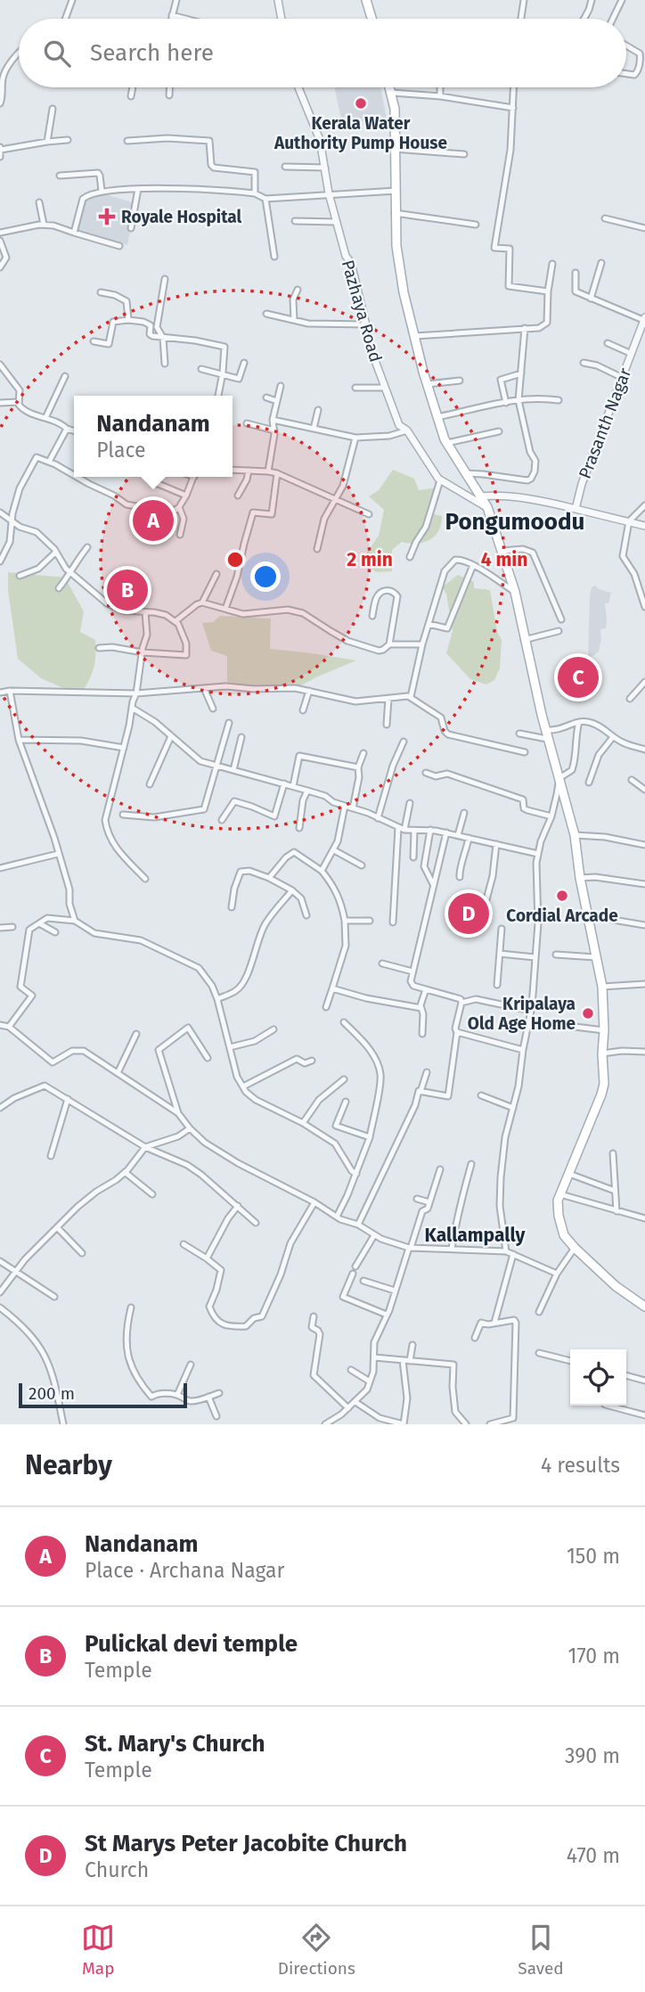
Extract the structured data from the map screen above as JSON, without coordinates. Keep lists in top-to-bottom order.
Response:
{
  "streets": {
    "street": ["Pazhaya Road", "Prasanth Nagar"]
  },
  "districts": ["Pongumoodu", "Kallampally"],
  "places": {
    "other": ["Kerala Water Authority Pump House", "Cordial Arcade", "Kripalaya Old Age Home"],
    "health": ["Royale Hospital"]
  },
  "scale_bar": "200 m",
  "page": {
    "search": "Search here",
    "popup": ["Nandanam", "Place"],
    "pins": [
      "A",
      "B",
      "C",
      "D"
    ],
    "scale": "200 m",
    "heading": ["Nearby", "4 results"],
    "list": [
      {
        "mark": "A",
        "name": "Nandanam",
        "note": "Place · Archana Nagar",
        "value": "150 m"
      },
      {
        "mark": "B",
        "name": "Pulickal devi temple",
        "note": "Temple",
        "value": "170 m"
      },
      {
        "mark": "C",
        "name": "St. Mary's Church",
        "note": "Temple",
        "value": "390 m"
      },
      {
        "mark": "D",
        "name": "St Marys Peter Jacobite Church",
        "note": "Church",
        "value": "470 m"
      }
    ],
    "nav": ["Map", "Directions", "Saved"]
  },
  "rings": ["2 min", "4 min"]
}
